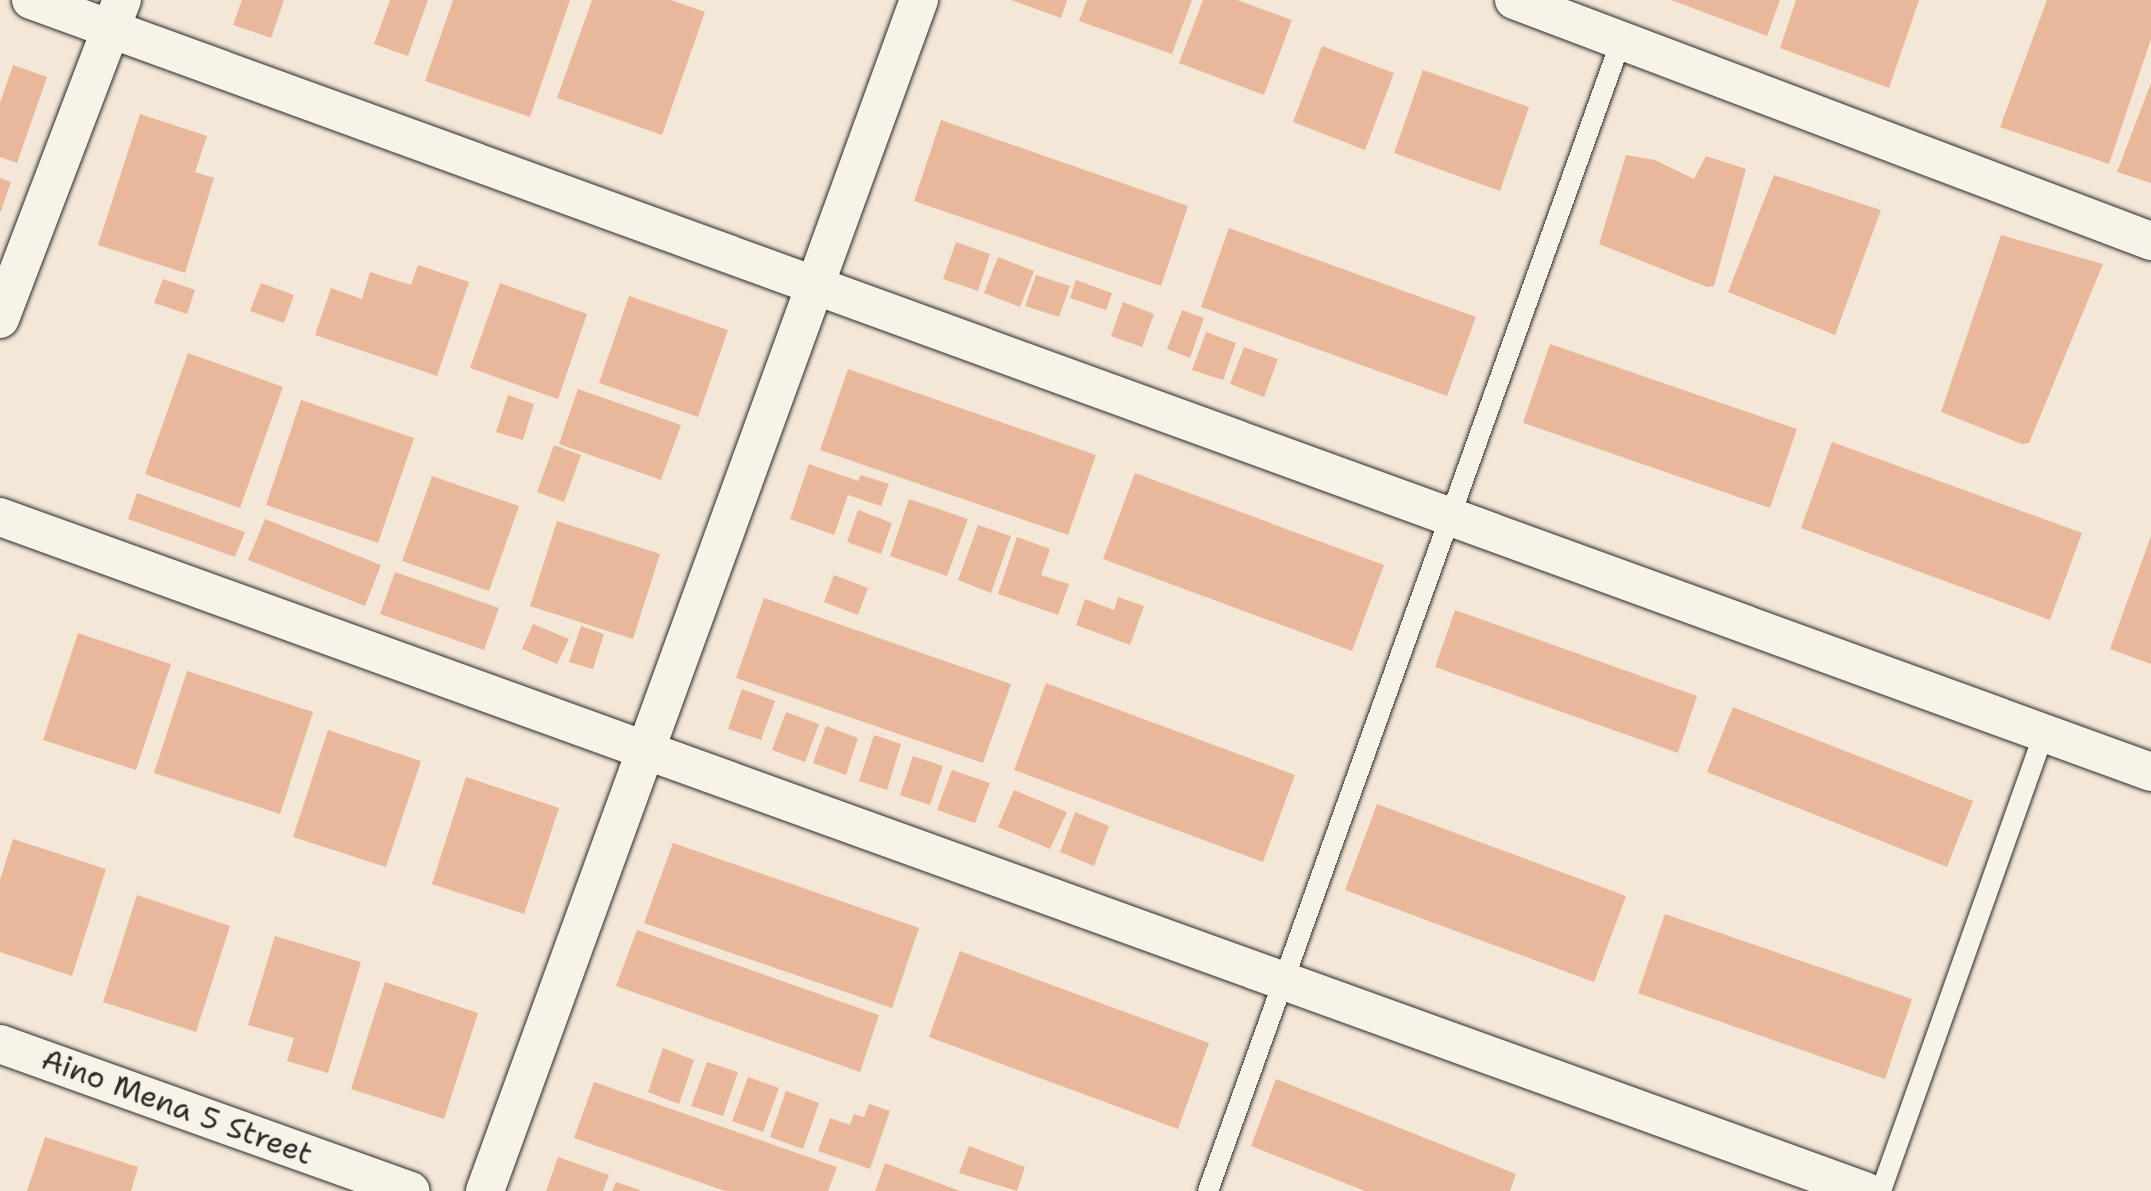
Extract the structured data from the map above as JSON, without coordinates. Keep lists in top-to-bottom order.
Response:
{
  "streets": {
    "street": ["Aino Mena 5 Street"]
  }
}
